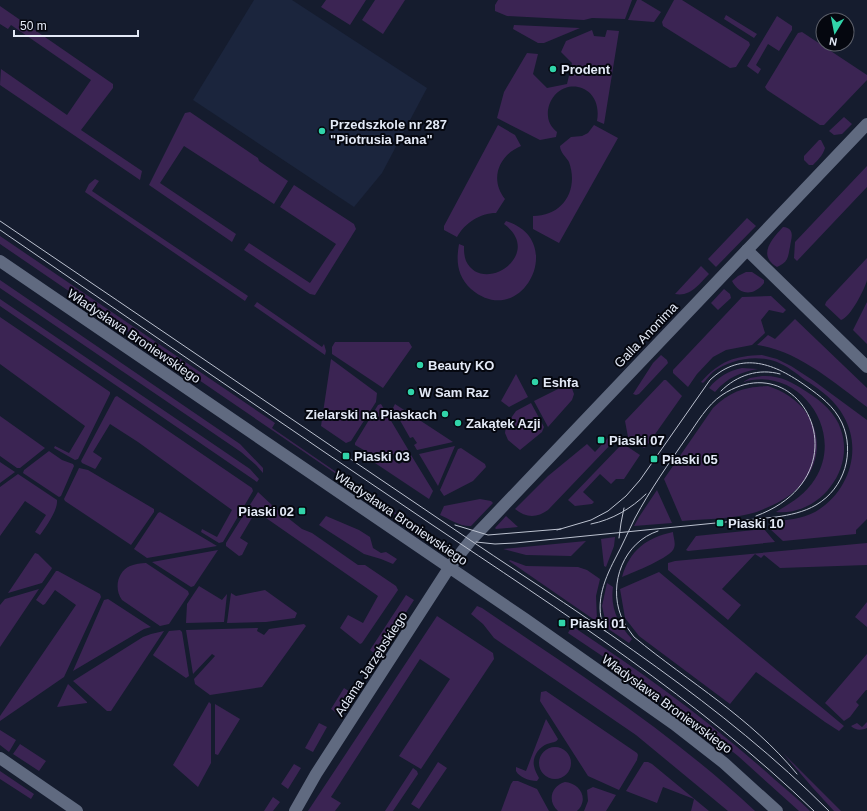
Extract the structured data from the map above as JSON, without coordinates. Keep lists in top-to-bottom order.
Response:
{
  "streets": {
    "street": ["Galla Anonima", "Władysława Broniewskiego", "Adama Jarzębskiego"]
  },
  "crossings": [
    ["Galla Anonima", "Władysława Broniewskiego"],
    ["Galla Anonima", "Adama Jarzębskiego"],
    ["Władysława Broniewskiego", "Adama Jarzębskiego"]
  ],
  "places": {
    "other": [
      "Prodent",
      "Przedszkole nr 287 \"Piotrusia Pana\"",
      "Beauty KO",
      "Eshfa",
      "W Sam Raz",
      "Zielarski na Piaskach",
      "Zakątek Azji"
    ],
    "transit": [
      "Piaski 07",
      "Piaski 03",
      "Piaski 05",
      "Piaski 02",
      "Piaski 10",
      "Piaski 01"
    ]
  },
  "scale_bar": "50 m",
  "north": "bottom"
}
